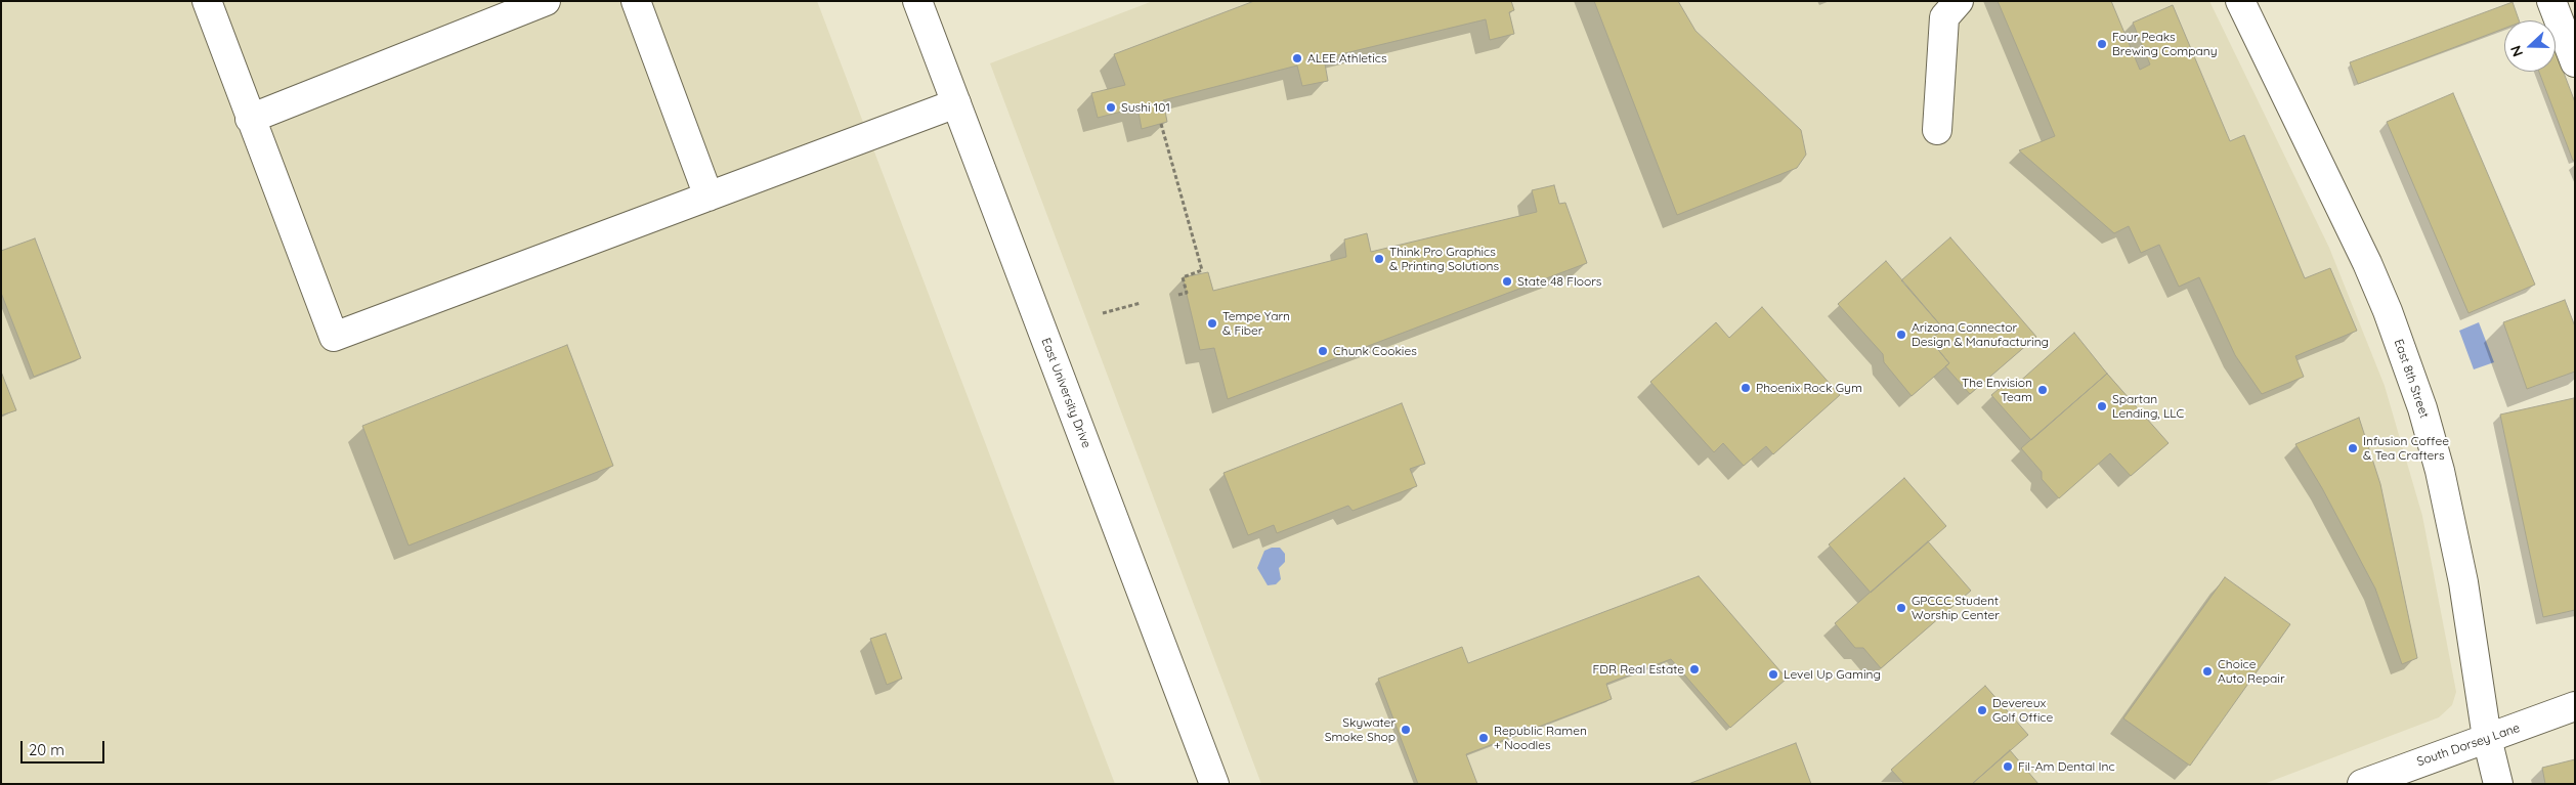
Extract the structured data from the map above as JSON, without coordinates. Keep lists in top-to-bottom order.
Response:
{
  "streets": {
    "street": ["East 8th Street", "East University Drive", "South Dorsey Lane"]
  },
  "crossings": [
    ["East 8th Street", "South Dorsey Lane"]
  ],
  "places": [
    "Four Peaks Brewing Company",
    "ALEE Athletics",
    "Sushi 101",
    "Think Pro Graphics & Printing Solutions",
    "State 48 Floors",
    "Tempe Yarn & Fiber",
    "Arizona Connector Design & Manufacturing",
    "Chunk Cookies",
    "Phoenix Rock Gym",
    "The Envision Team",
    "Spartan Lending, LLC",
    "Infusion Coffee & Tea Crafters",
    "GPCCC Student Worship Center",
    "FDR Real Estate",
    "Choice Auto Repair",
    "Level Up Gaming",
    "Devereux Golf Office",
    "Skywater Smoke Shop",
    "Republic Ramen + Noodles",
    "Fil-Am Dental Inc"
  ],
  "scale_bar": "20 m",
  "north": "left"
}
